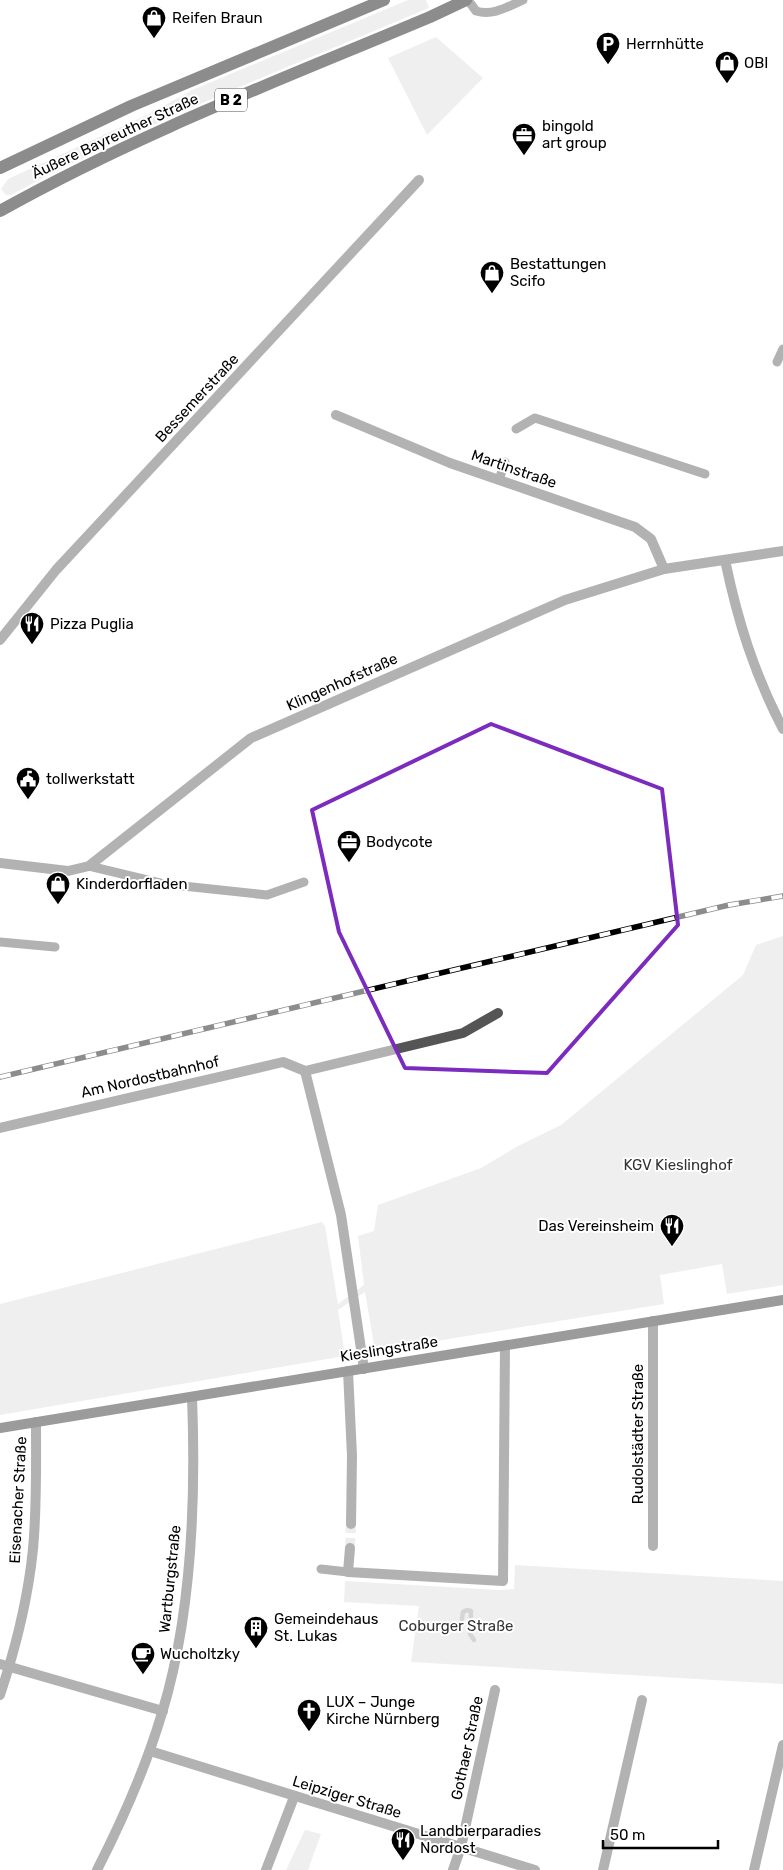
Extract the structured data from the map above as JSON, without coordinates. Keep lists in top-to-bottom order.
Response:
{
  "streets": {
    "main road": ["B 2", "Äußere Bayreuther Straße"],
    "street": [
      "Bessemerstraße",
      "Martinstraße",
      "Klingenhofstraße",
      "Am Nordostbahnhof",
      "Kieslingstraße",
      "Rudolstädter Straße",
      "Eisenacher Straße",
      "Wartburgstraße",
      "Gothaer Straße",
      "Leipziger Straße"
    ]
  },
  "crossings": [
    ["Martinstraße", "Klingenhofstraße"],
    ["Kieslingstraße", "Rudolstädter Straße"],
    ["Kieslingstraße", "Eisenacher Straße"],
    ["Kieslingstraße", "Wartburgstraße"],
    ["Wartburgstraße", "Leipziger Straße"],
    ["Gothaer Straße", "Leipziger Straße"]
  ],
  "parks": ["KGV Kieslinghof", "Coburger Straße"],
  "places": {
    "shop": [
      "Reifen Braun",
      "OBI",
      "Bestattungen Scifo",
      "Kinderdorfladen"
    ],
    "parking": ["Herrnhütte"],
    "office": ["bingold art group", "Bodycote"],
    "restaurant": ["Pizza Puglia", "Das Vereinsheim", "Landbierparadies Nordost"],
    "public building": ["tollwerkstatt"],
    "building": ["Gemeindehaus St. Lukas"],
    "cafe": ["Wucholtzky"],
    "church": ["LUX – Junge Kirche Nürnberg"]
  },
  "scale_bar": "50 m"
}
